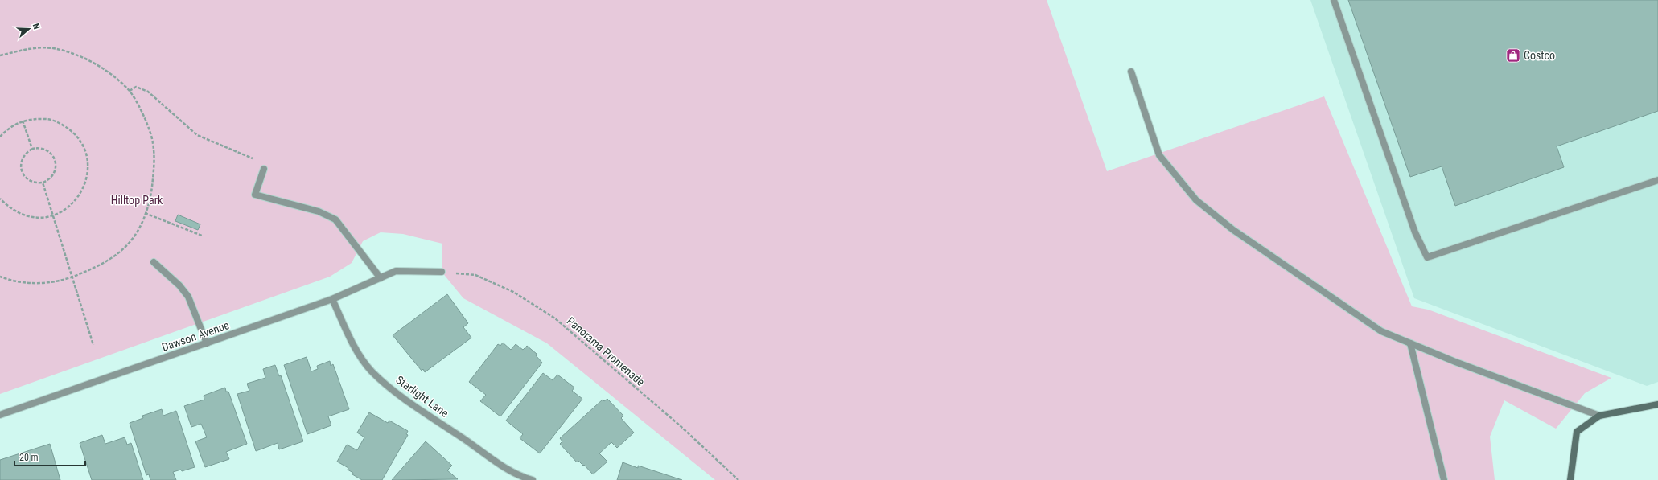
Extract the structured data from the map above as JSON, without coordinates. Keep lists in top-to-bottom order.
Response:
{
  "streets": {
    "street": ["Dawson Avenue", "Starlight Lane"],
    "path": ["Panorama Promenade"]
  },
  "crossings": [
    ["Dawson Avenue", "Panorama Promenade"],
    ["Dawson Avenue", "Starlight Lane"]
  ],
  "parks": ["Hilltop Park"],
  "places": {
    "shop": ["Costco"]
  },
  "scale_bar": "20 m",
  "north": "right"
}
